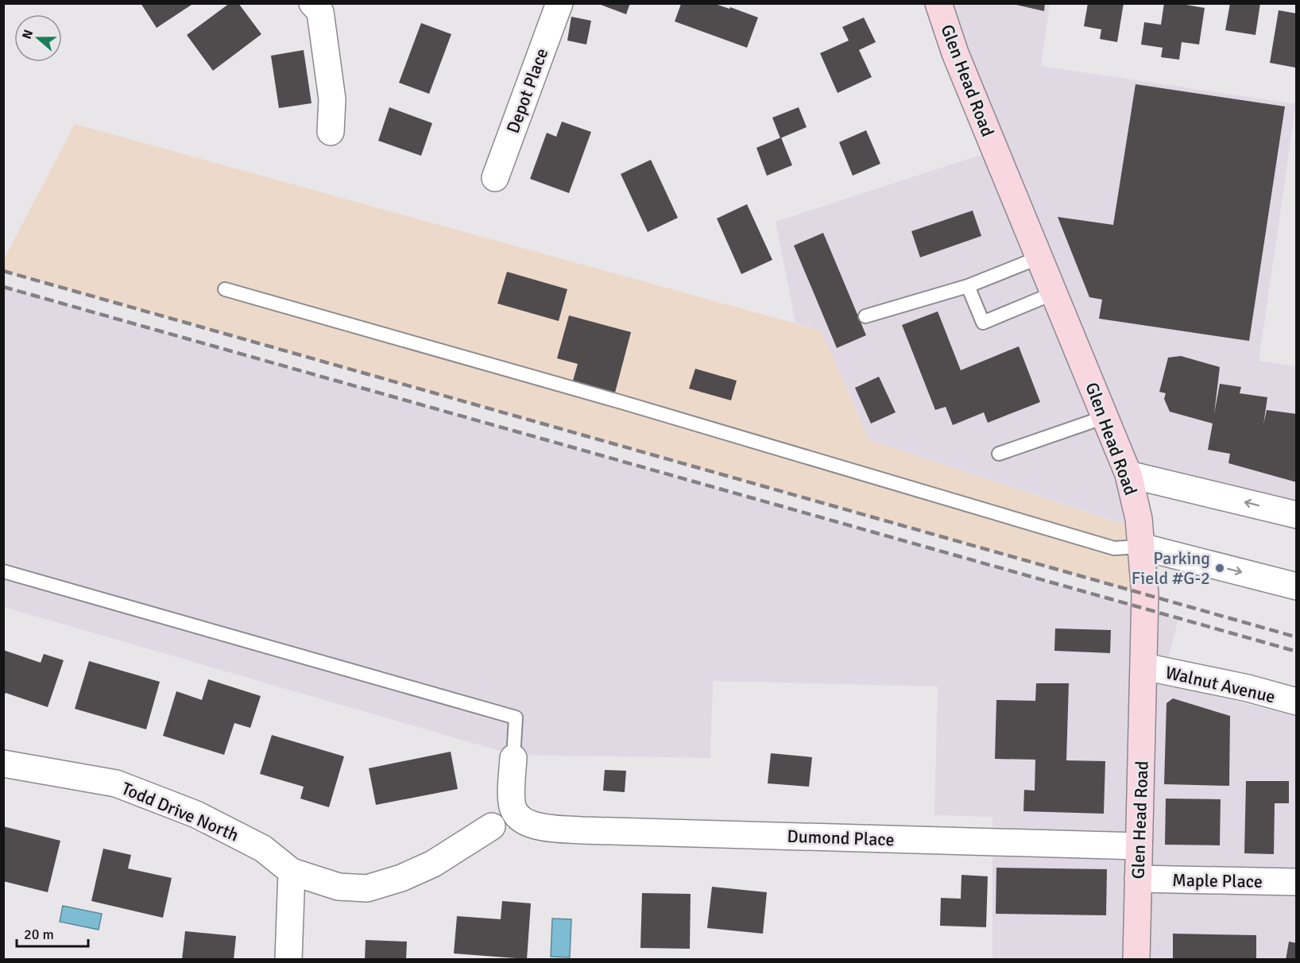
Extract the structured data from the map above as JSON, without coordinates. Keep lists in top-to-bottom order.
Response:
{
  "streets": {
    "main road": ["Glen Head Road"],
    "street": [
      "Depot Place",
      "Walnut Avenue",
      "Todd Drive North",
      "Dumond Place",
      "Maple Place"
    ]
  },
  "crossings": [
    ["Glen Head Road", "Walnut Avenue"],
    ["Glen Head Road", "Dumond Place"],
    ["Glen Head Road", "Maple Place"]
  ],
  "places": ["Parking Field #G-2"],
  "scale_bar": "20 m",
  "north": "left"
}
